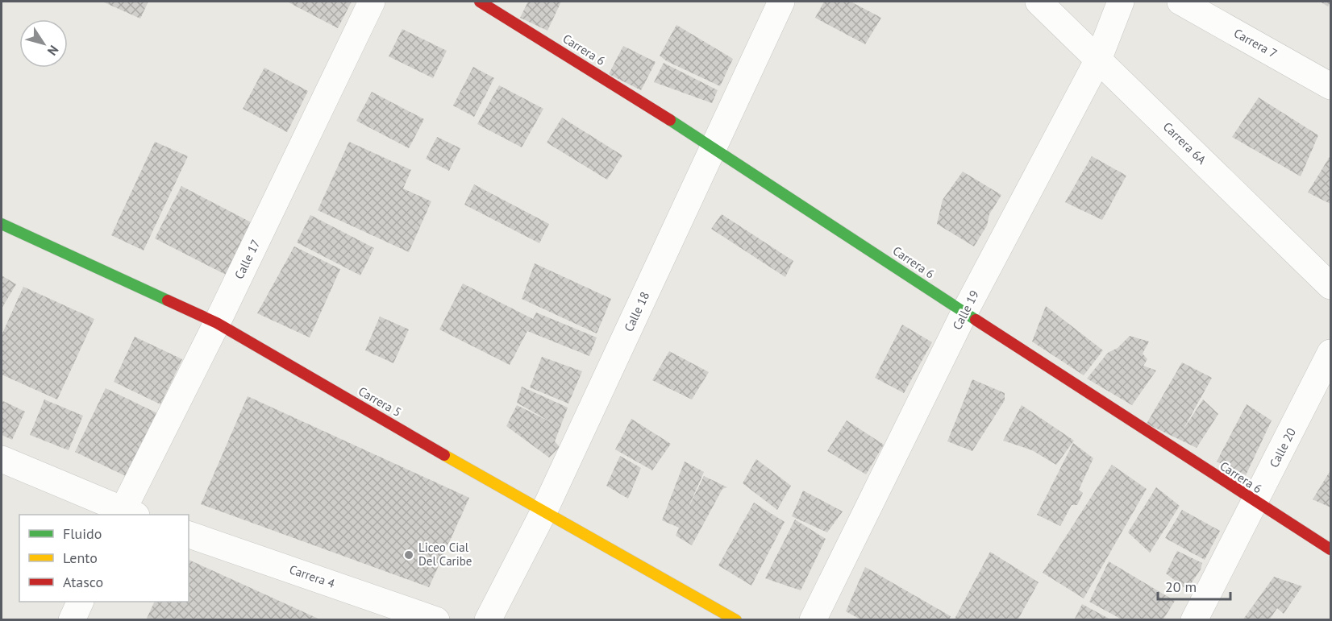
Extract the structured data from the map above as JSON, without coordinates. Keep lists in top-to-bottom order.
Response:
{
  "streets": {
    "street": [
      "Carrera 7",
      "Carrera 6",
      "Carrera 6A",
      "Calle 17",
      "Calle 19",
      "Calle 18",
      "Carrera 5",
      "Calle 20",
      "Carrera 4"
    ]
  },
  "crossings": [
    ["Carrera 6", "Calle 19"],
    ["Carrera 6", "Calle 18"],
    ["Carrera 6", "Calle 20"],
    ["Carrera 6A", "Calle 19"],
    ["Calle 17", "Carrera 5"],
    ["Calle 18", "Carrera 5"]
  ],
  "places": ["Liceo Cial Del Caribe"],
  "legend": ["Fluido", "Lento", "Atasco"],
  "scale_bar": "20 m",
  "north": "bottom right"
}
